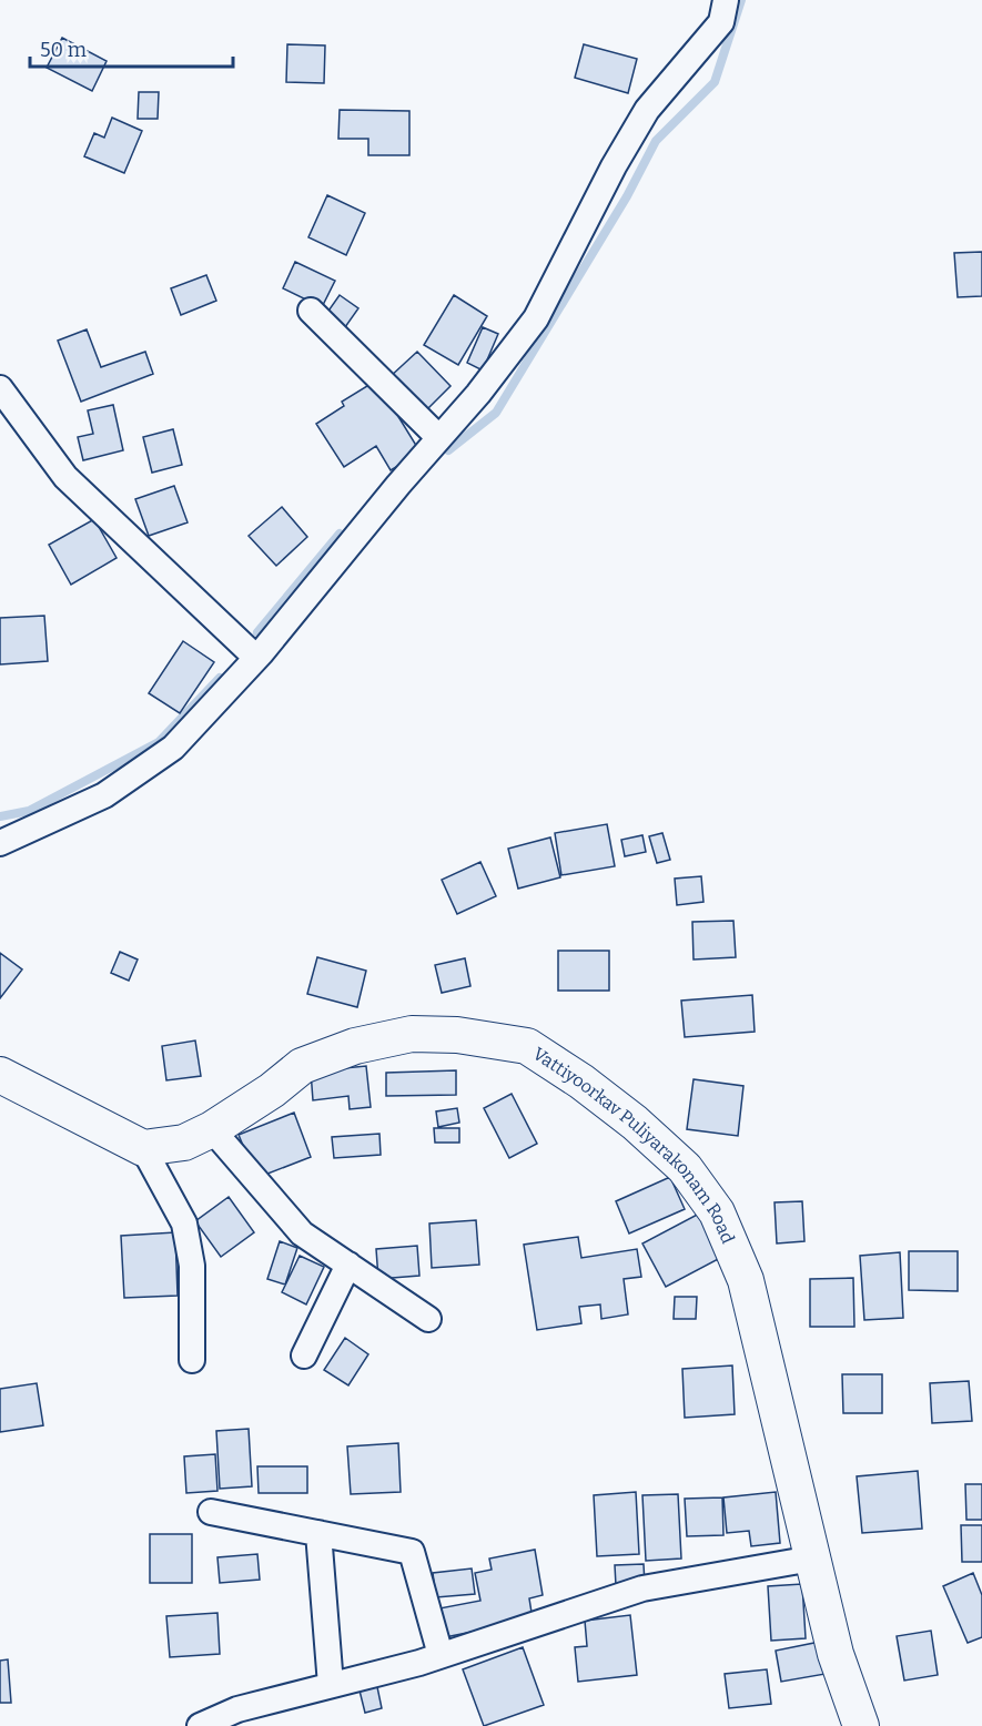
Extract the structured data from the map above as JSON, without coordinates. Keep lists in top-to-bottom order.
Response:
{
  "streets": {
    "main road": ["Vattiyoorkav Puliyarakonam Road"]
  },
  "scale_bar": "50 m"
}
